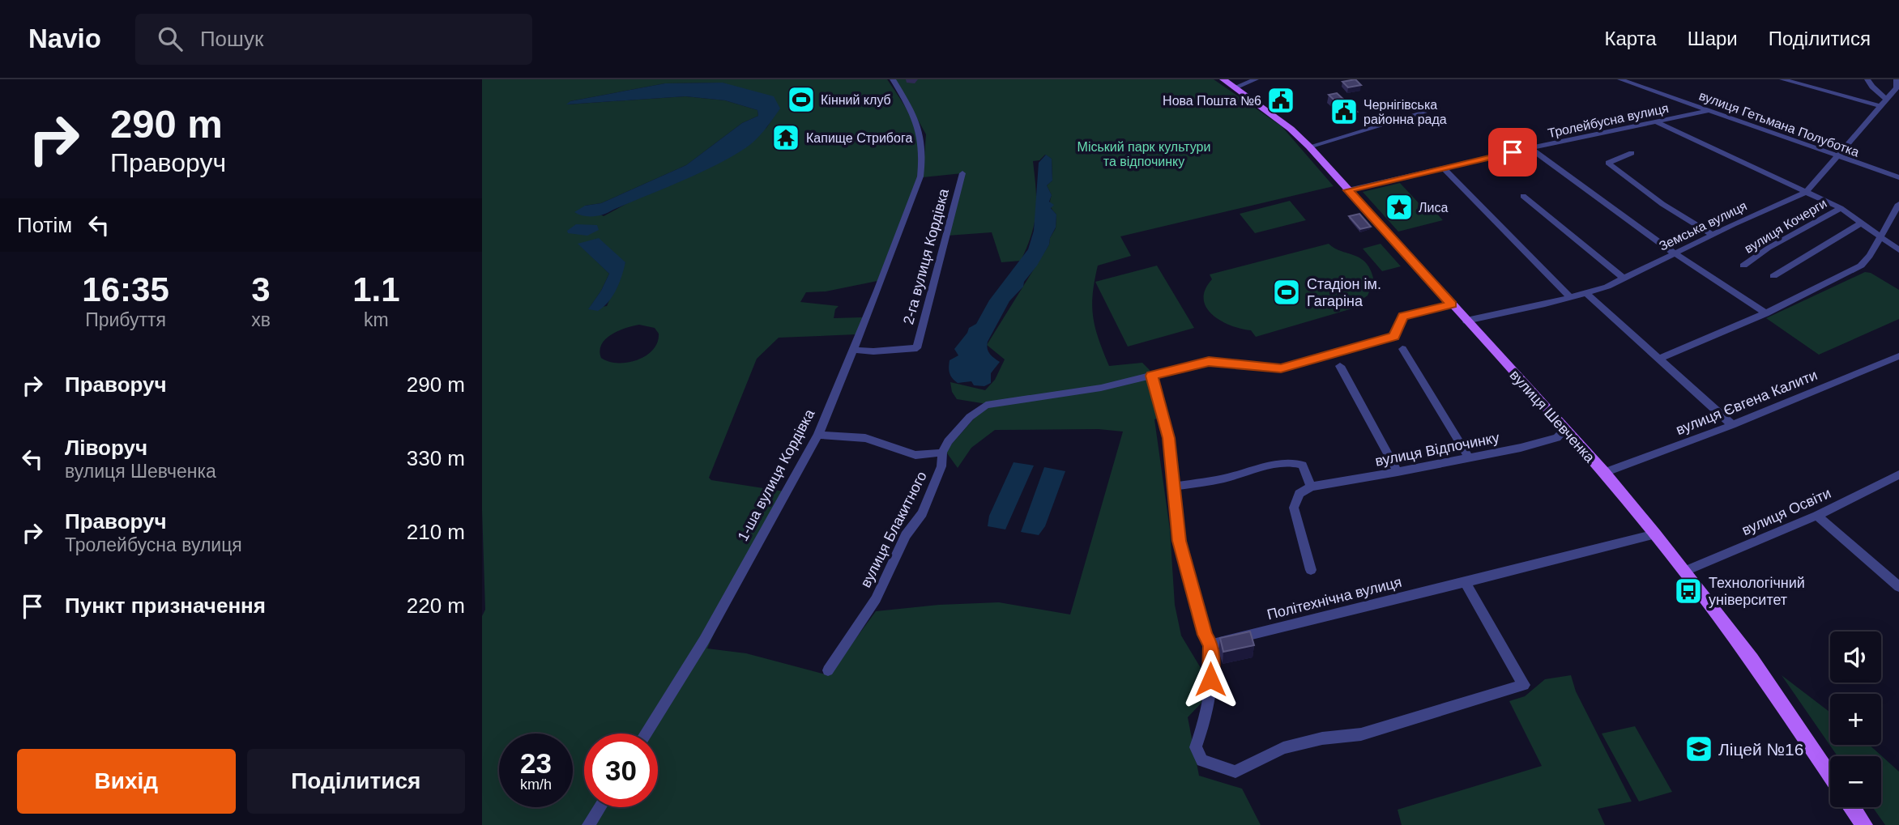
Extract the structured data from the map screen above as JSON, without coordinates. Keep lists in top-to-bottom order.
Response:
{
  "streets": {
    "main road": ["вулиця Шевченка"],
    "street": [
      "Тролейбусна вулиця",
      "вулиця Гетьмана Полуботка",
      "Земська вулиця",
      "вулиця Кочерги",
      "2-га вулиця Кордівка",
      "вулиця Євгена Калити",
      "вулиця Відпочинку",
      "1-ша вулиця Кордівка",
      "вулиця Освіти",
      "вулиця Блакитного",
      "Політехнічна вулиця"
    ]
  },
  "crossings": [
    ["Тролейбусна вулиця", "вулиця Гетьмана Полуботка"],
    ["Тролейбусна вулиця", "вулиця Кочерги"],
    ["Тролейбусна вулиця", "вулиця Шевченка"],
    ["вулиця Гетьмана Полуботка", "Земська вулиця"],
    ["Земська вулиця", "вулиця Кочерги"],
    ["Земська вулиця", "вулиця Шевченка"],
    ["2-га вулиця Кордівка", "1-ша вулиця Кордівка"],
    ["вулиця Євгена Калити", "вулиця Шевченка"],
    ["вулиця Шевченка", "вулиця Відпочинку"],
    ["вулиця Шевченка", "вулиця Освіти"],
    ["вулиця Шевченка", "Політехнічна вулиця"]
  ],
  "parks": ["Міський парк культури та відпочинку"],
  "places": {
    "sports": ["Кінний клуб", "Стадіон ім. Гагаріна"],
    "public building": ["Нова Пошта №6", "Чернігівська районна рада"],
    "temple": ["Капище Стрибога"],
    "place": ["Лиса"],
    "bus stop": ["Технологічний університет"],
    "school or university": ["Ліцей №16"]
  },
  "page": {
    "header": "Navio",
    "search": "Пошук",
    "nav": ["Карта", "Шари", "Поділитися"],
    "turn": ["290 m", "Праворуч"],
    "then": "Потім",
    "eta": [
      "16:35",
      "Прибуття",
      "3",
      "хв",
      "1.1",
      "km"
    ],
    "list": [
      {
        "name": "Праворуч",
        "value": "290 m"
      },
      {
        "name": "Ліворуч",
        "note": "вулиця Шевченка",
        "value": "330 m"
      },
      {
        "name": "Праворуч",
        "note": "Тролейбусна вулиця",
        "value": "210 m"
      },
      {
        "name": "Пункт призначення",
        "value": "220 m"
      }
    ],
    "map_buttons": ["+", "−"],
    "speed": "23 km/h",
    "limit": "30",
    "buttons": ["Вихід", "Поділитися"]
  }
}
